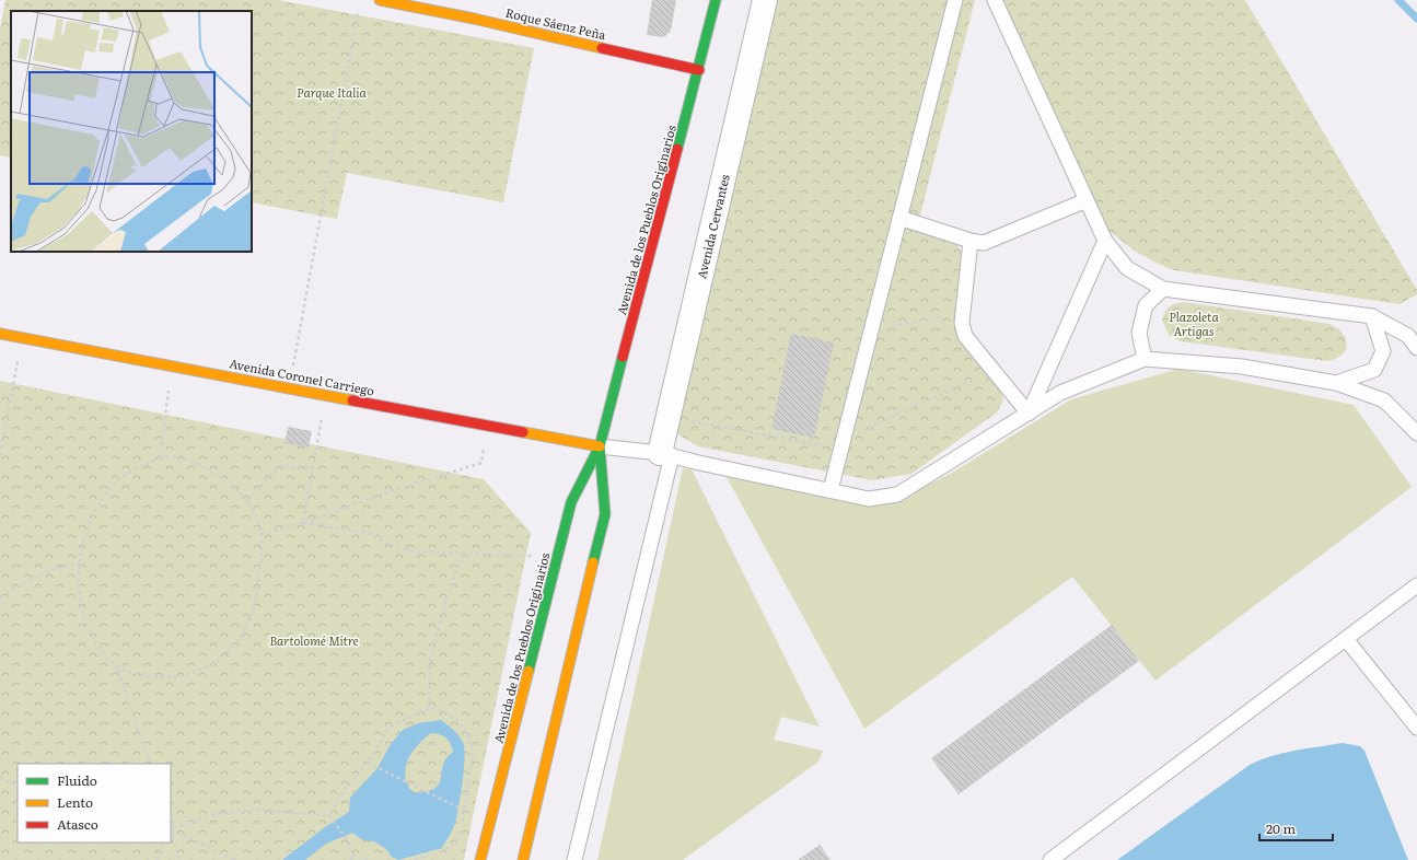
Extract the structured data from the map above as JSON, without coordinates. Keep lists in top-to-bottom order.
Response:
{
  "streets": {
    "street": [
      "Roque Sáenz Peña",
      "Avenida de los Pueblos Originarios",
      "Avenida Cervantes",
      "Avenida Coronel Carriego"
    ]
  },
  "crossings": [
    ["Roque Sáenz Peña", "Avenida de los Pueblos Originarios"],
    ["Avenida de los Pueblos Originarios", "Avenida Coronel Carriego"]
  ],
  "parks": ["Parque Italia", "Plazoleta Artigas", "Bartolomé Mitre"],
  "legend": ["Fluido", "Lento", "Atasco"],
  "scale_bar": "20 m"
}
